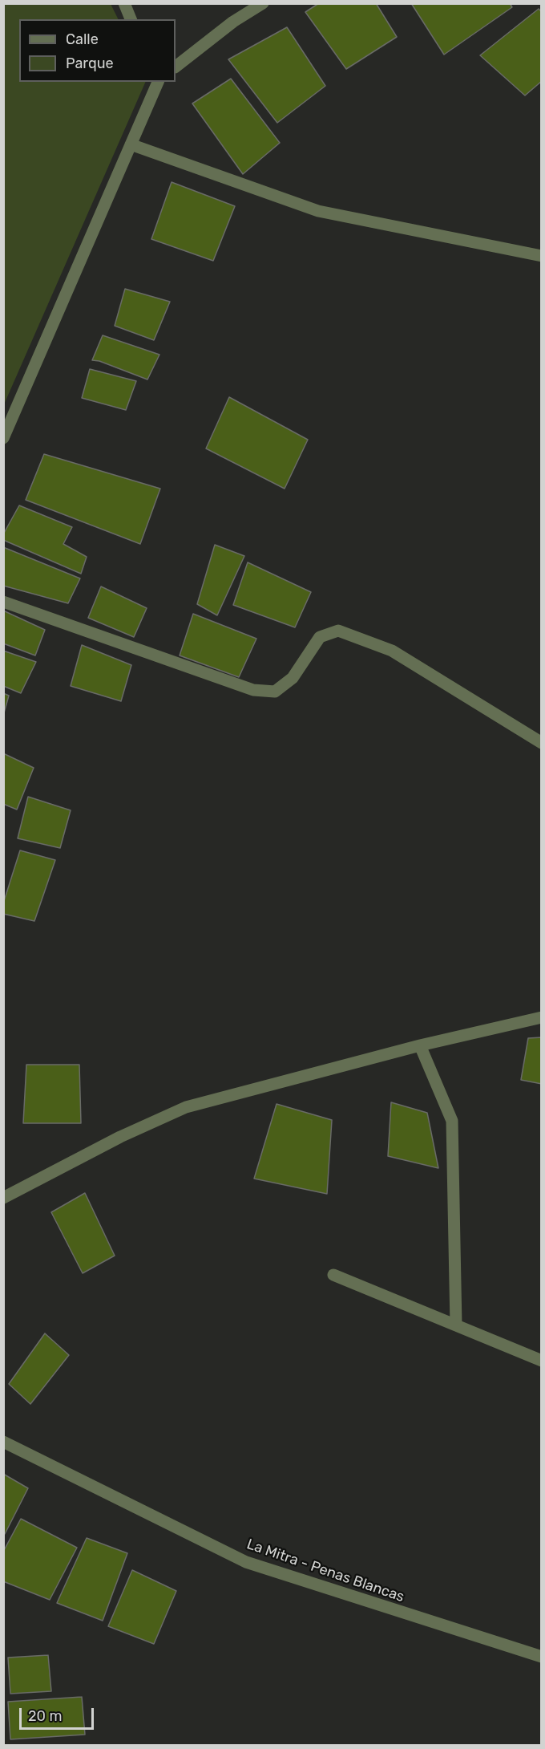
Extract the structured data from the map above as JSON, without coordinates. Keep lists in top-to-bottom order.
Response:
{
  "streets": {
    "street": ["La Mitra - Penas Blancas"]
  },
  "legend": ["Calle", "Parque"],
  "scale_bar": "20 m"
}
